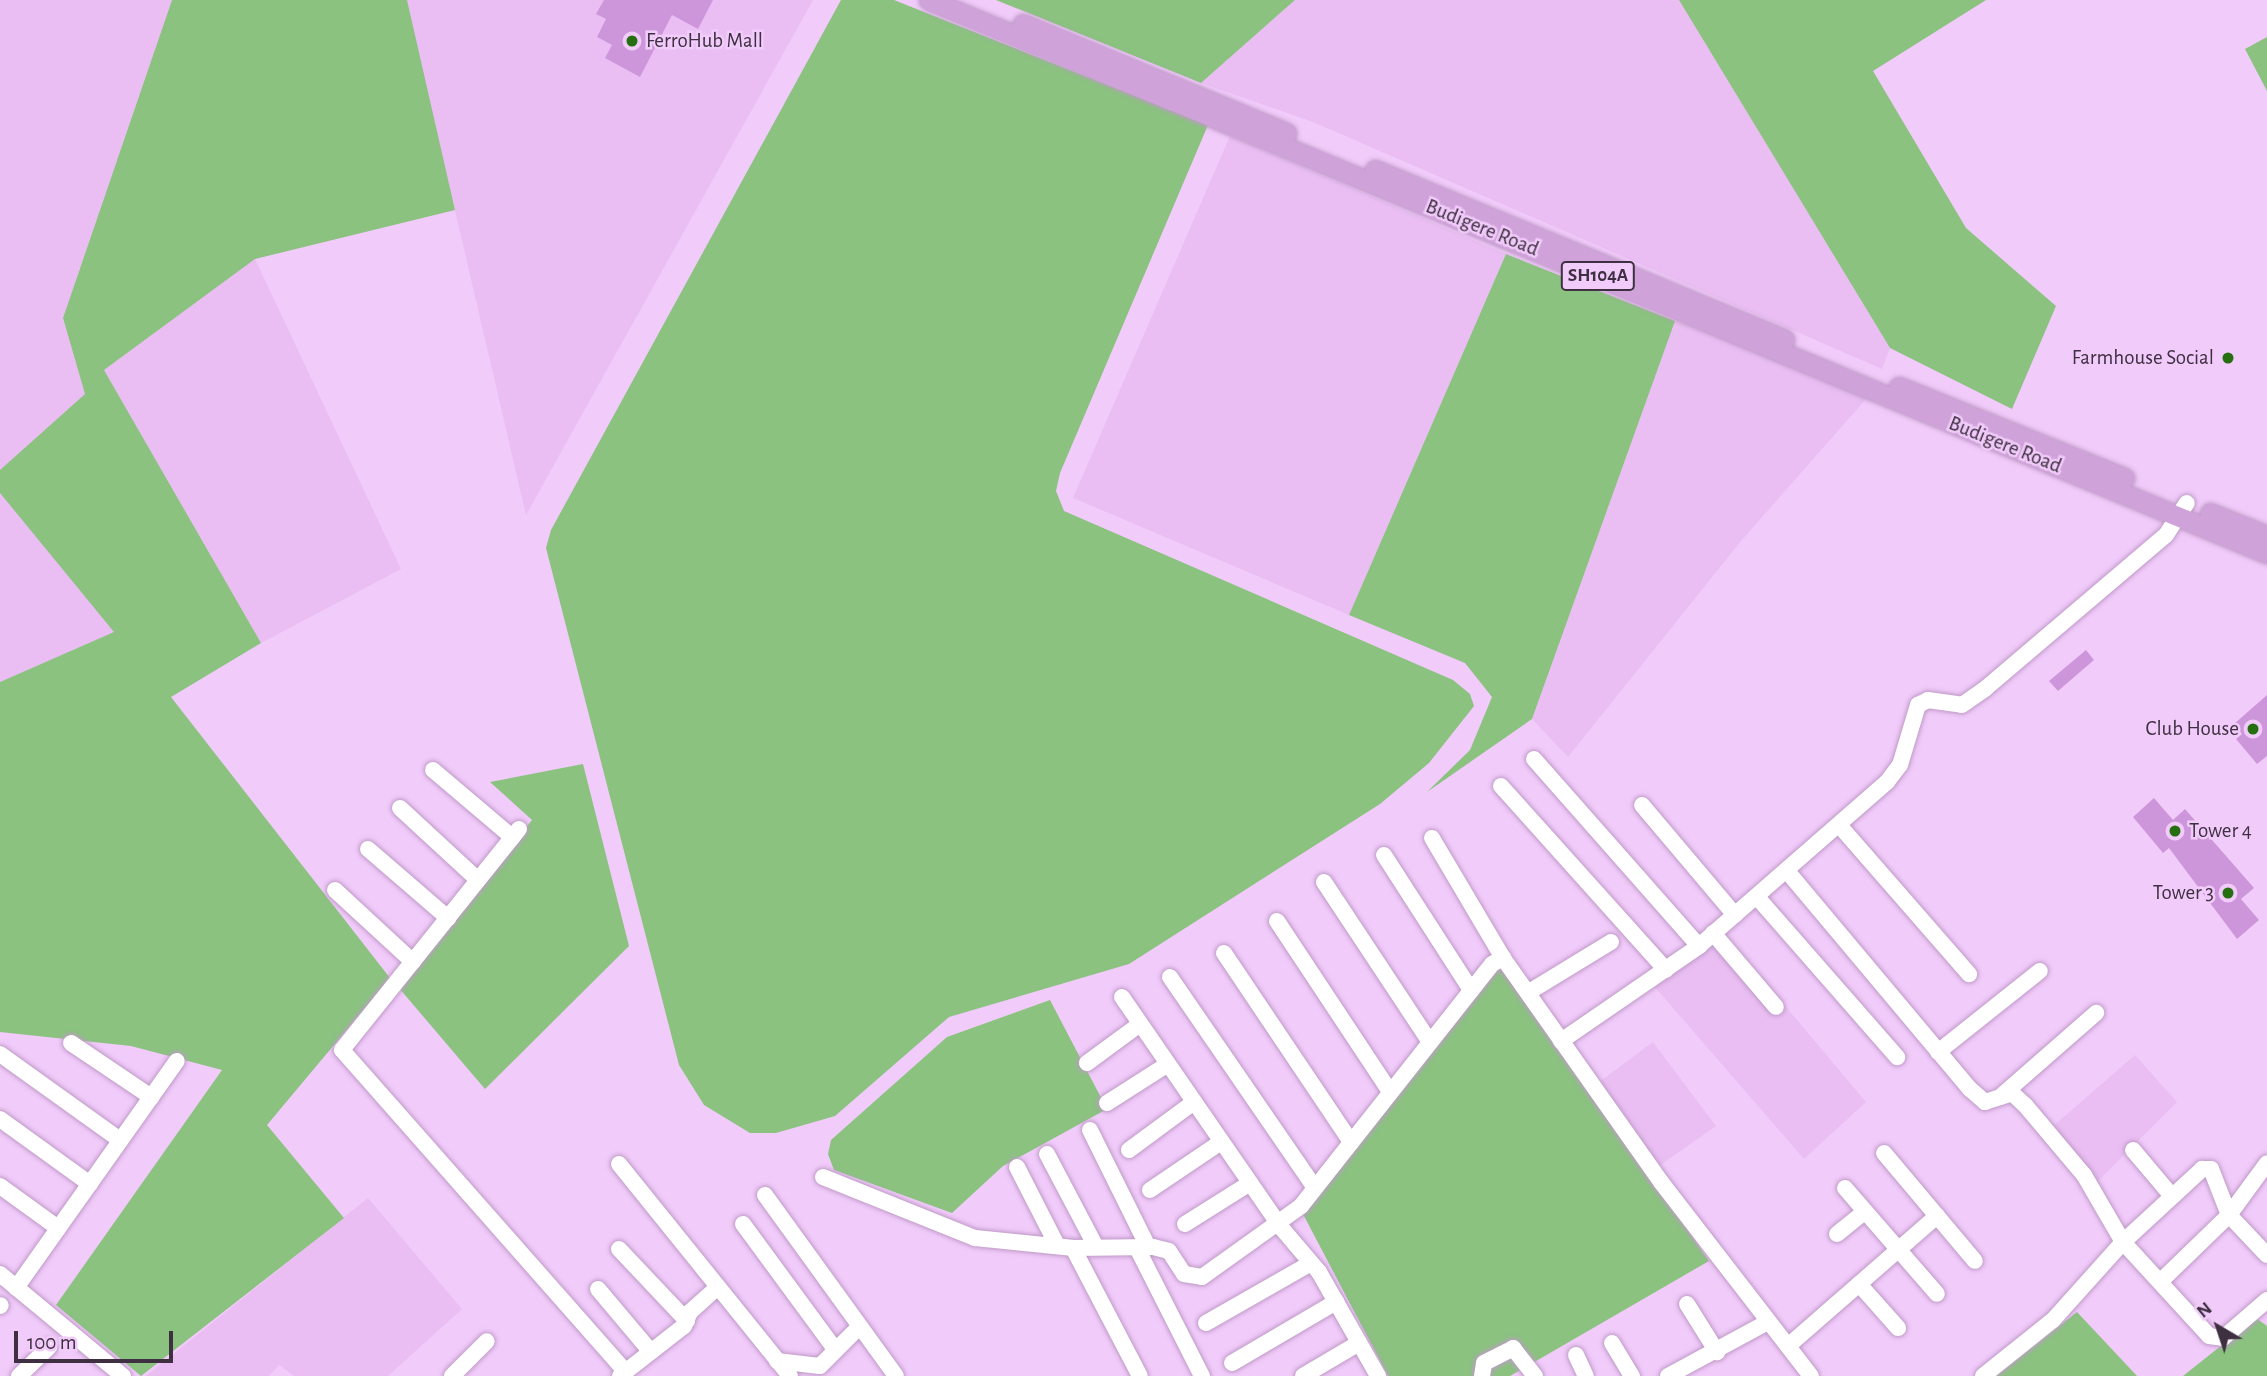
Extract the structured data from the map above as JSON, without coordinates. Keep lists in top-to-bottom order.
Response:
{
  "streets": {
    "main road": ["Budigere Road", "SH104A"]
  },
  "places": [
    "FerroHub Mall",
    "Farmhouse Social",
    "Club House",
    "Tower 4",
    "Tower 3"
  ],
  "scale_bar": "100 m",
  "north": "top left"
}
